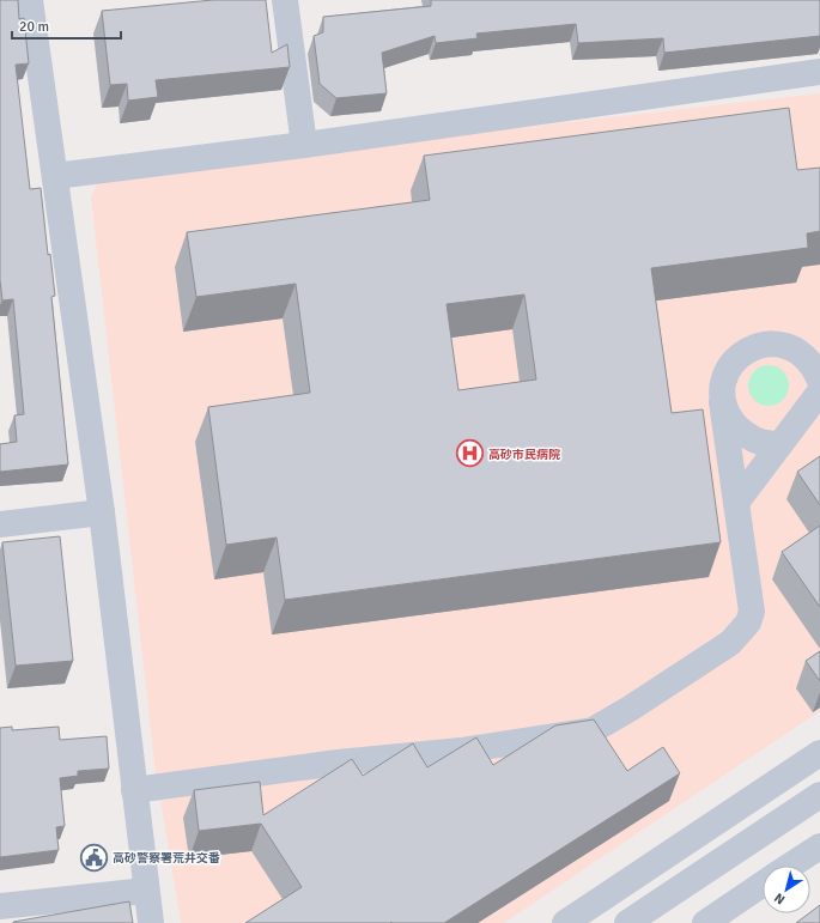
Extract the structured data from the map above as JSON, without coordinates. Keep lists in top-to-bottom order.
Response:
{
  "places": {
    "hospital": ["高砂市民病院"],
    "public building": ["高砂警察署荒井交番"]
  },
  "scale_bar": "20 m",
  "north": "bottom left"
}
